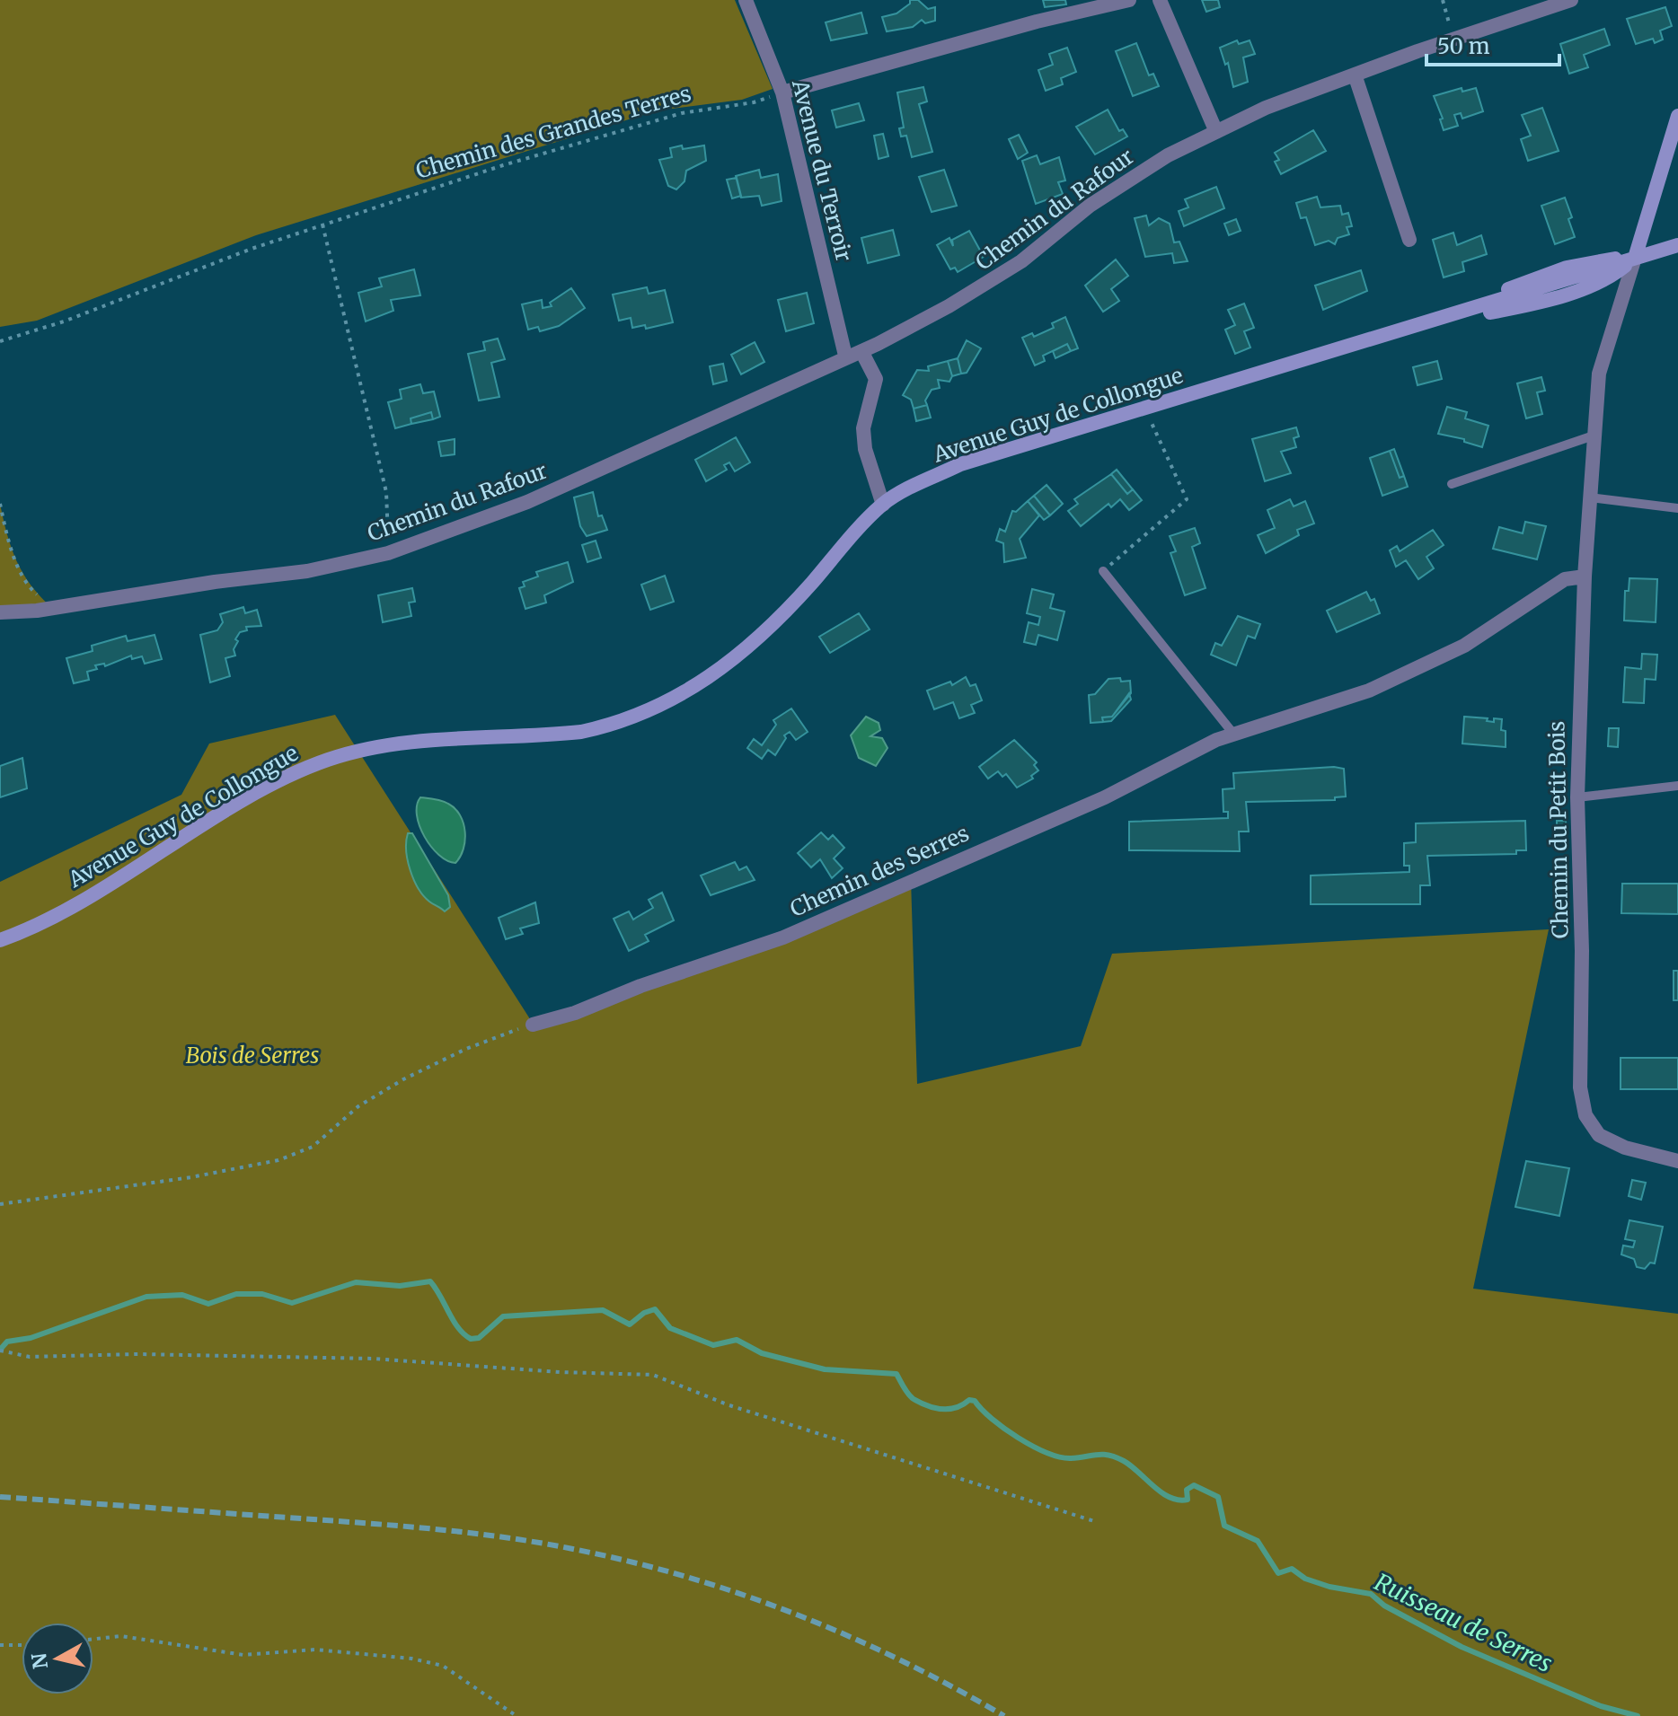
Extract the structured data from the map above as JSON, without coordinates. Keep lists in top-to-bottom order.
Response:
{
  "streets": {
    "main road": ["Avenue Guy de Collongue"],
    "street": [
      "Avenue du Terroir",
      "Chemin du Rafour",
      "Chemin du Petit Bois",
      "Chemin des Serres"
    ],
    "path": ["Chemin des Grandes Terres"]
  },
  "crossings": [
    ["Chemin des Grandes Terres", "Avenue du Terroir"],
    ["Avenue du Terroir", "Chemin du Rafour"],
    ["Avenue Guy de Collongue", "Chemin du Petit Bois"],
    ["Chemin du Petit Bois", "Chemin des Serres"]
  ],
  "water": ["Ruisseau de Serres"],
  "parks": ["Bois de Serres"],
  "scale_bar": "50 m",
  "north": "left"
}
